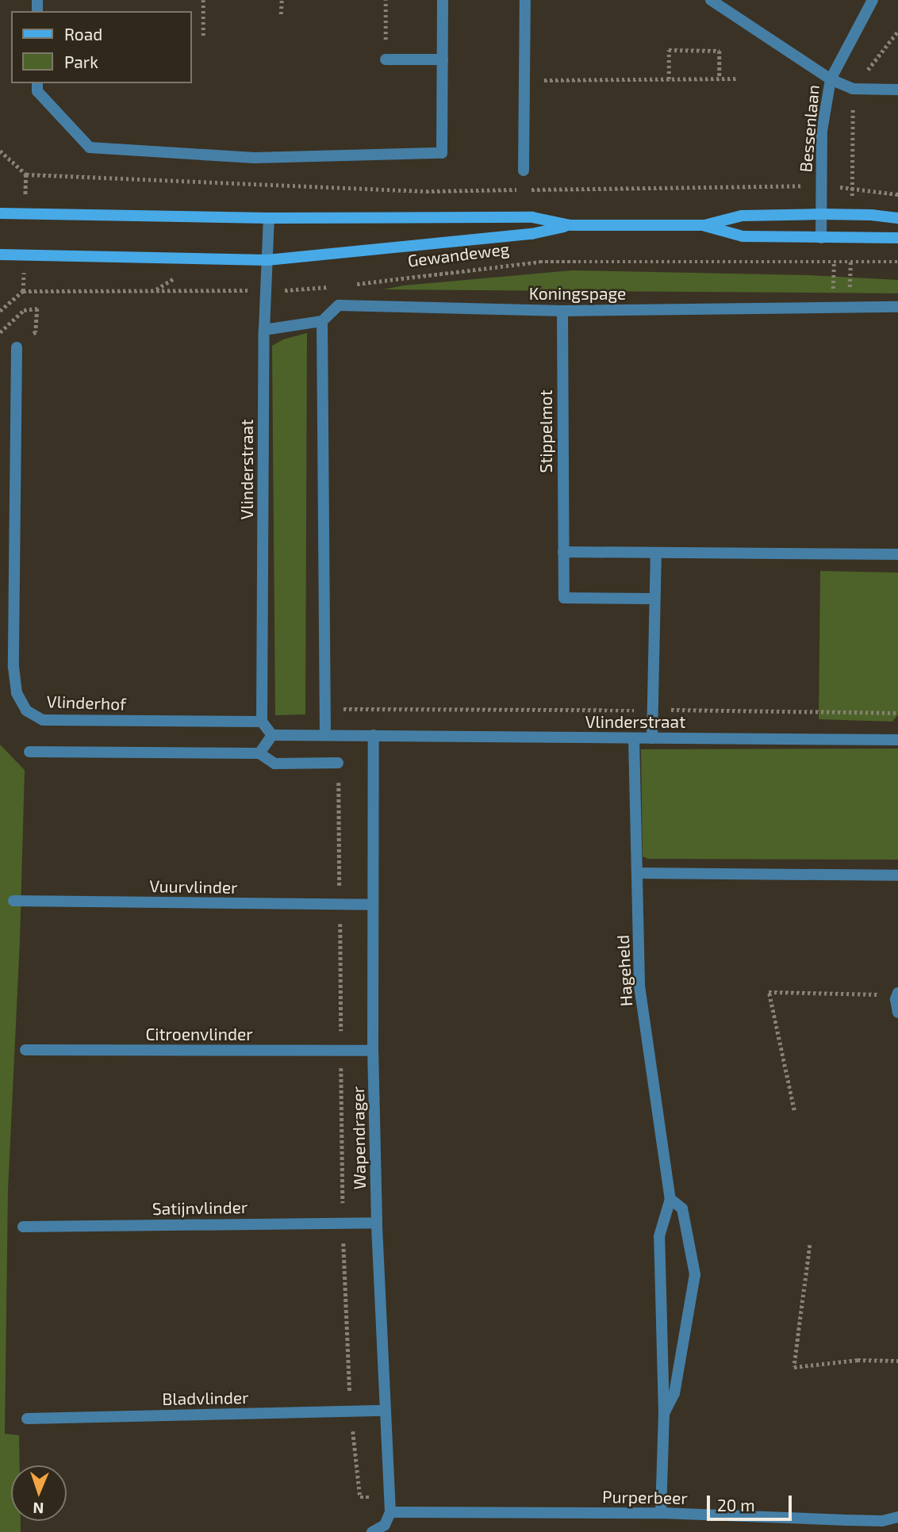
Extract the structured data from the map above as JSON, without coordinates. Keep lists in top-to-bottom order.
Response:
{
  "streets": {
    "street": [
      "Bessenlaan",
      "Gewandeweg",
      "Koningspage",
      "Stippelmot",
      "Vlinderstraat",
      "Vlinderhof",
      "Vuurvlinder",
      "Hageheld",
      "Citroenvlinder",
      "Wapendrager",
      "Satijnvlinder",
      "Bladvlinder",
      "Purperbeer"
    ]
  },
  "crossings": [
    ["Bessenlaan", "Gewandeweg"],
    ["Gewandeweg", "Vlinderstraat"],
    ["Koningspage", "Stippelmot"],
    ["Koningspage", "Vlinderstraat"],
    ["Vlinderstraat", "Vlinderhof"],
    ["Vlinderstraat", "Hageheld"],
    ["Vlinderstraat", "Wapendrager"],
    ["Vuurvlinder", "Wapendrager"],
    ["Hageheld", "Purperbeer"],
    ["Citroenvlinder", "Wapendrager"],
    ["Wapendrager", "Satijnvlinder"],
    ["Wapendrager", "Bladvlinder"],
    ["Wapendrager", "Purperbeer"]
  ],
  "legend": ["Road", "Park"],
  "scale_bar": "20 m",
  "north": "bottom"
}
